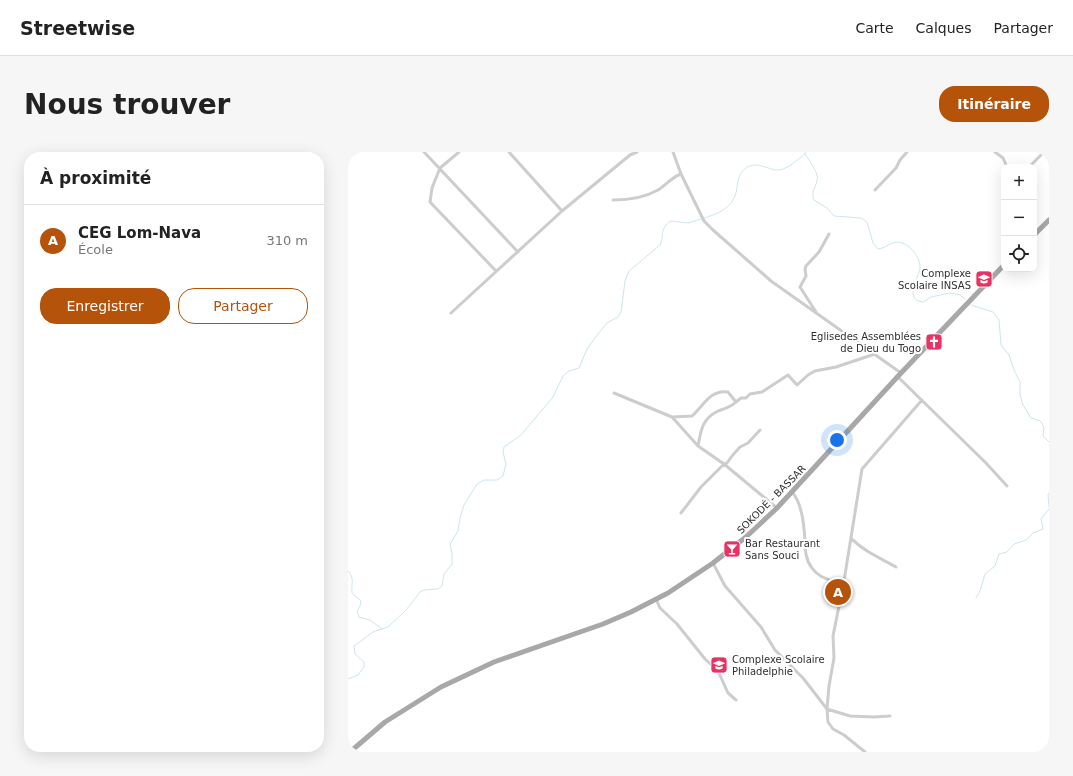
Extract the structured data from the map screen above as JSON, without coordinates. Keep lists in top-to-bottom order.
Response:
{
  "streets": {
    "main road": ["SOKODÉ - BASSAR"]
  },
  "places": {
    "school or university": ["Complexe Scolaire INSAS", "Complexe Scolaire Philadelphie"],
    "church": ["Eglisedes Assemblées de Dieu du Togo"],
    "bar": ["Bar Restaurant Sans Souci"]
  },
  "page": {
    "header": "Streetwise",
    "nav": ["Carte", "Calques", "Partager"],
    "buttons": [
      "Itinéraire",
      ["Enregistrer", "Partager"]
    ],
    "title": "Nous trouver",
    "heading": "À proximité",
    "map_buttons": ["+", "−"],
    "list": [
      {
        "mark": "A",
        "name": "CEG Lom-Nava",
        "note": "École",
        "value": "310 m"
      }
    ],
    "pins": "A"
  }
}
